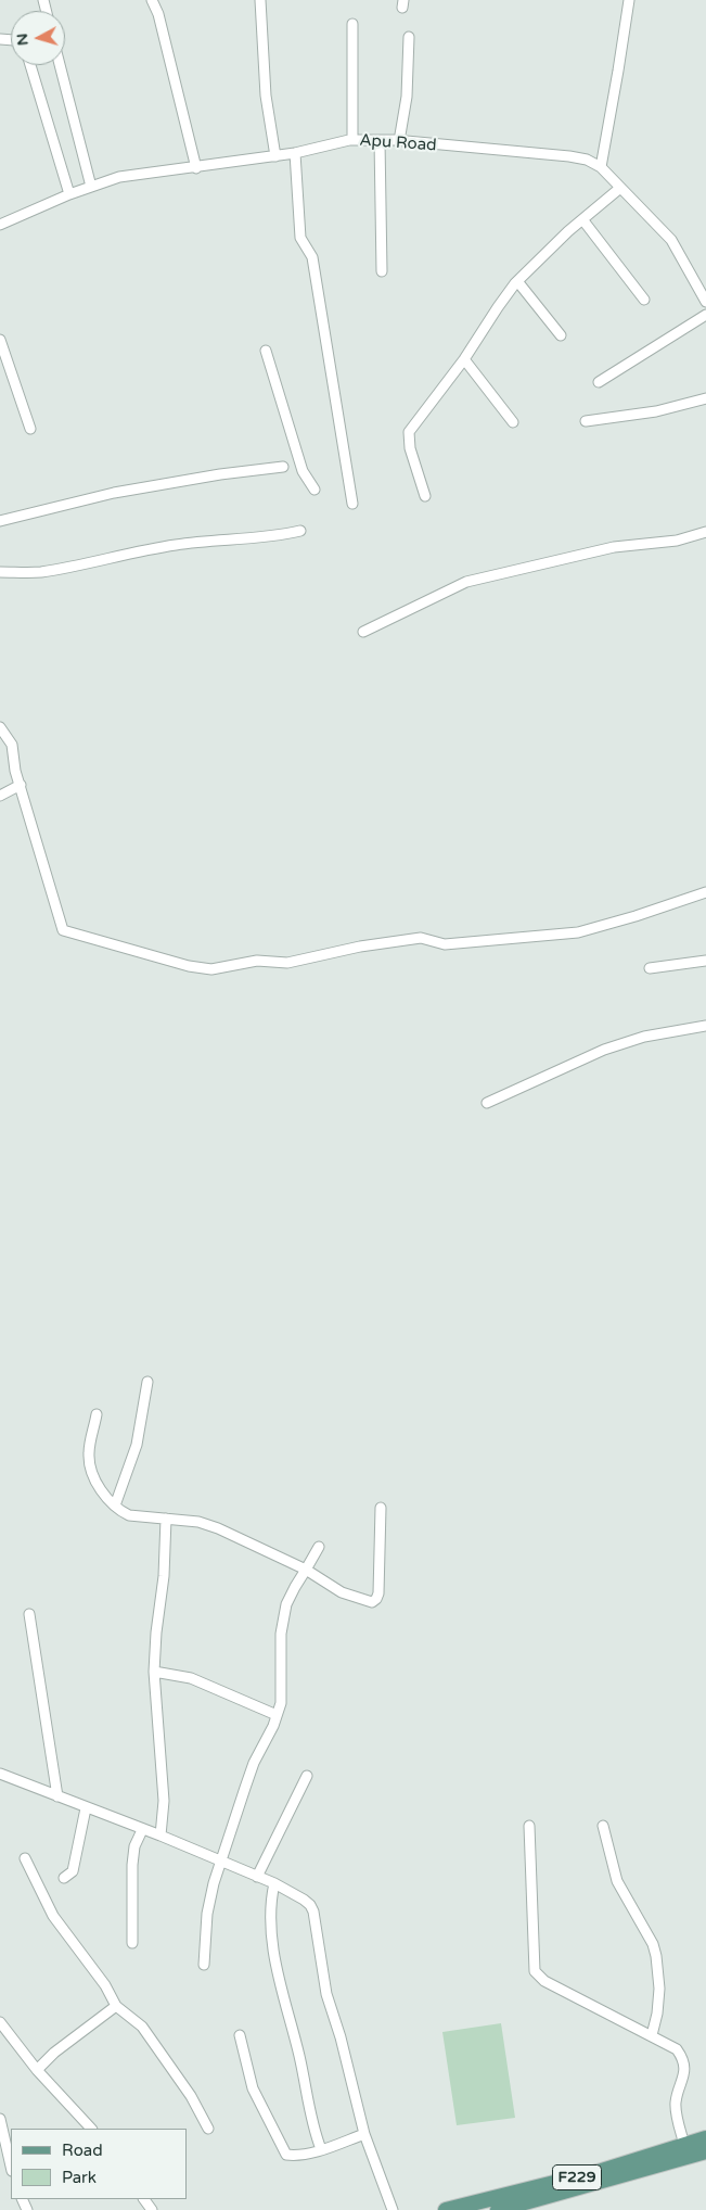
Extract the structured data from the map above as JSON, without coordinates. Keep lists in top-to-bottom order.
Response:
{
  "streets": {
    "main road": ["F229"],
    "street": ["Apu Road"]
  },
  "legend": ["Road", "Park"],
  "north": "left"
}
